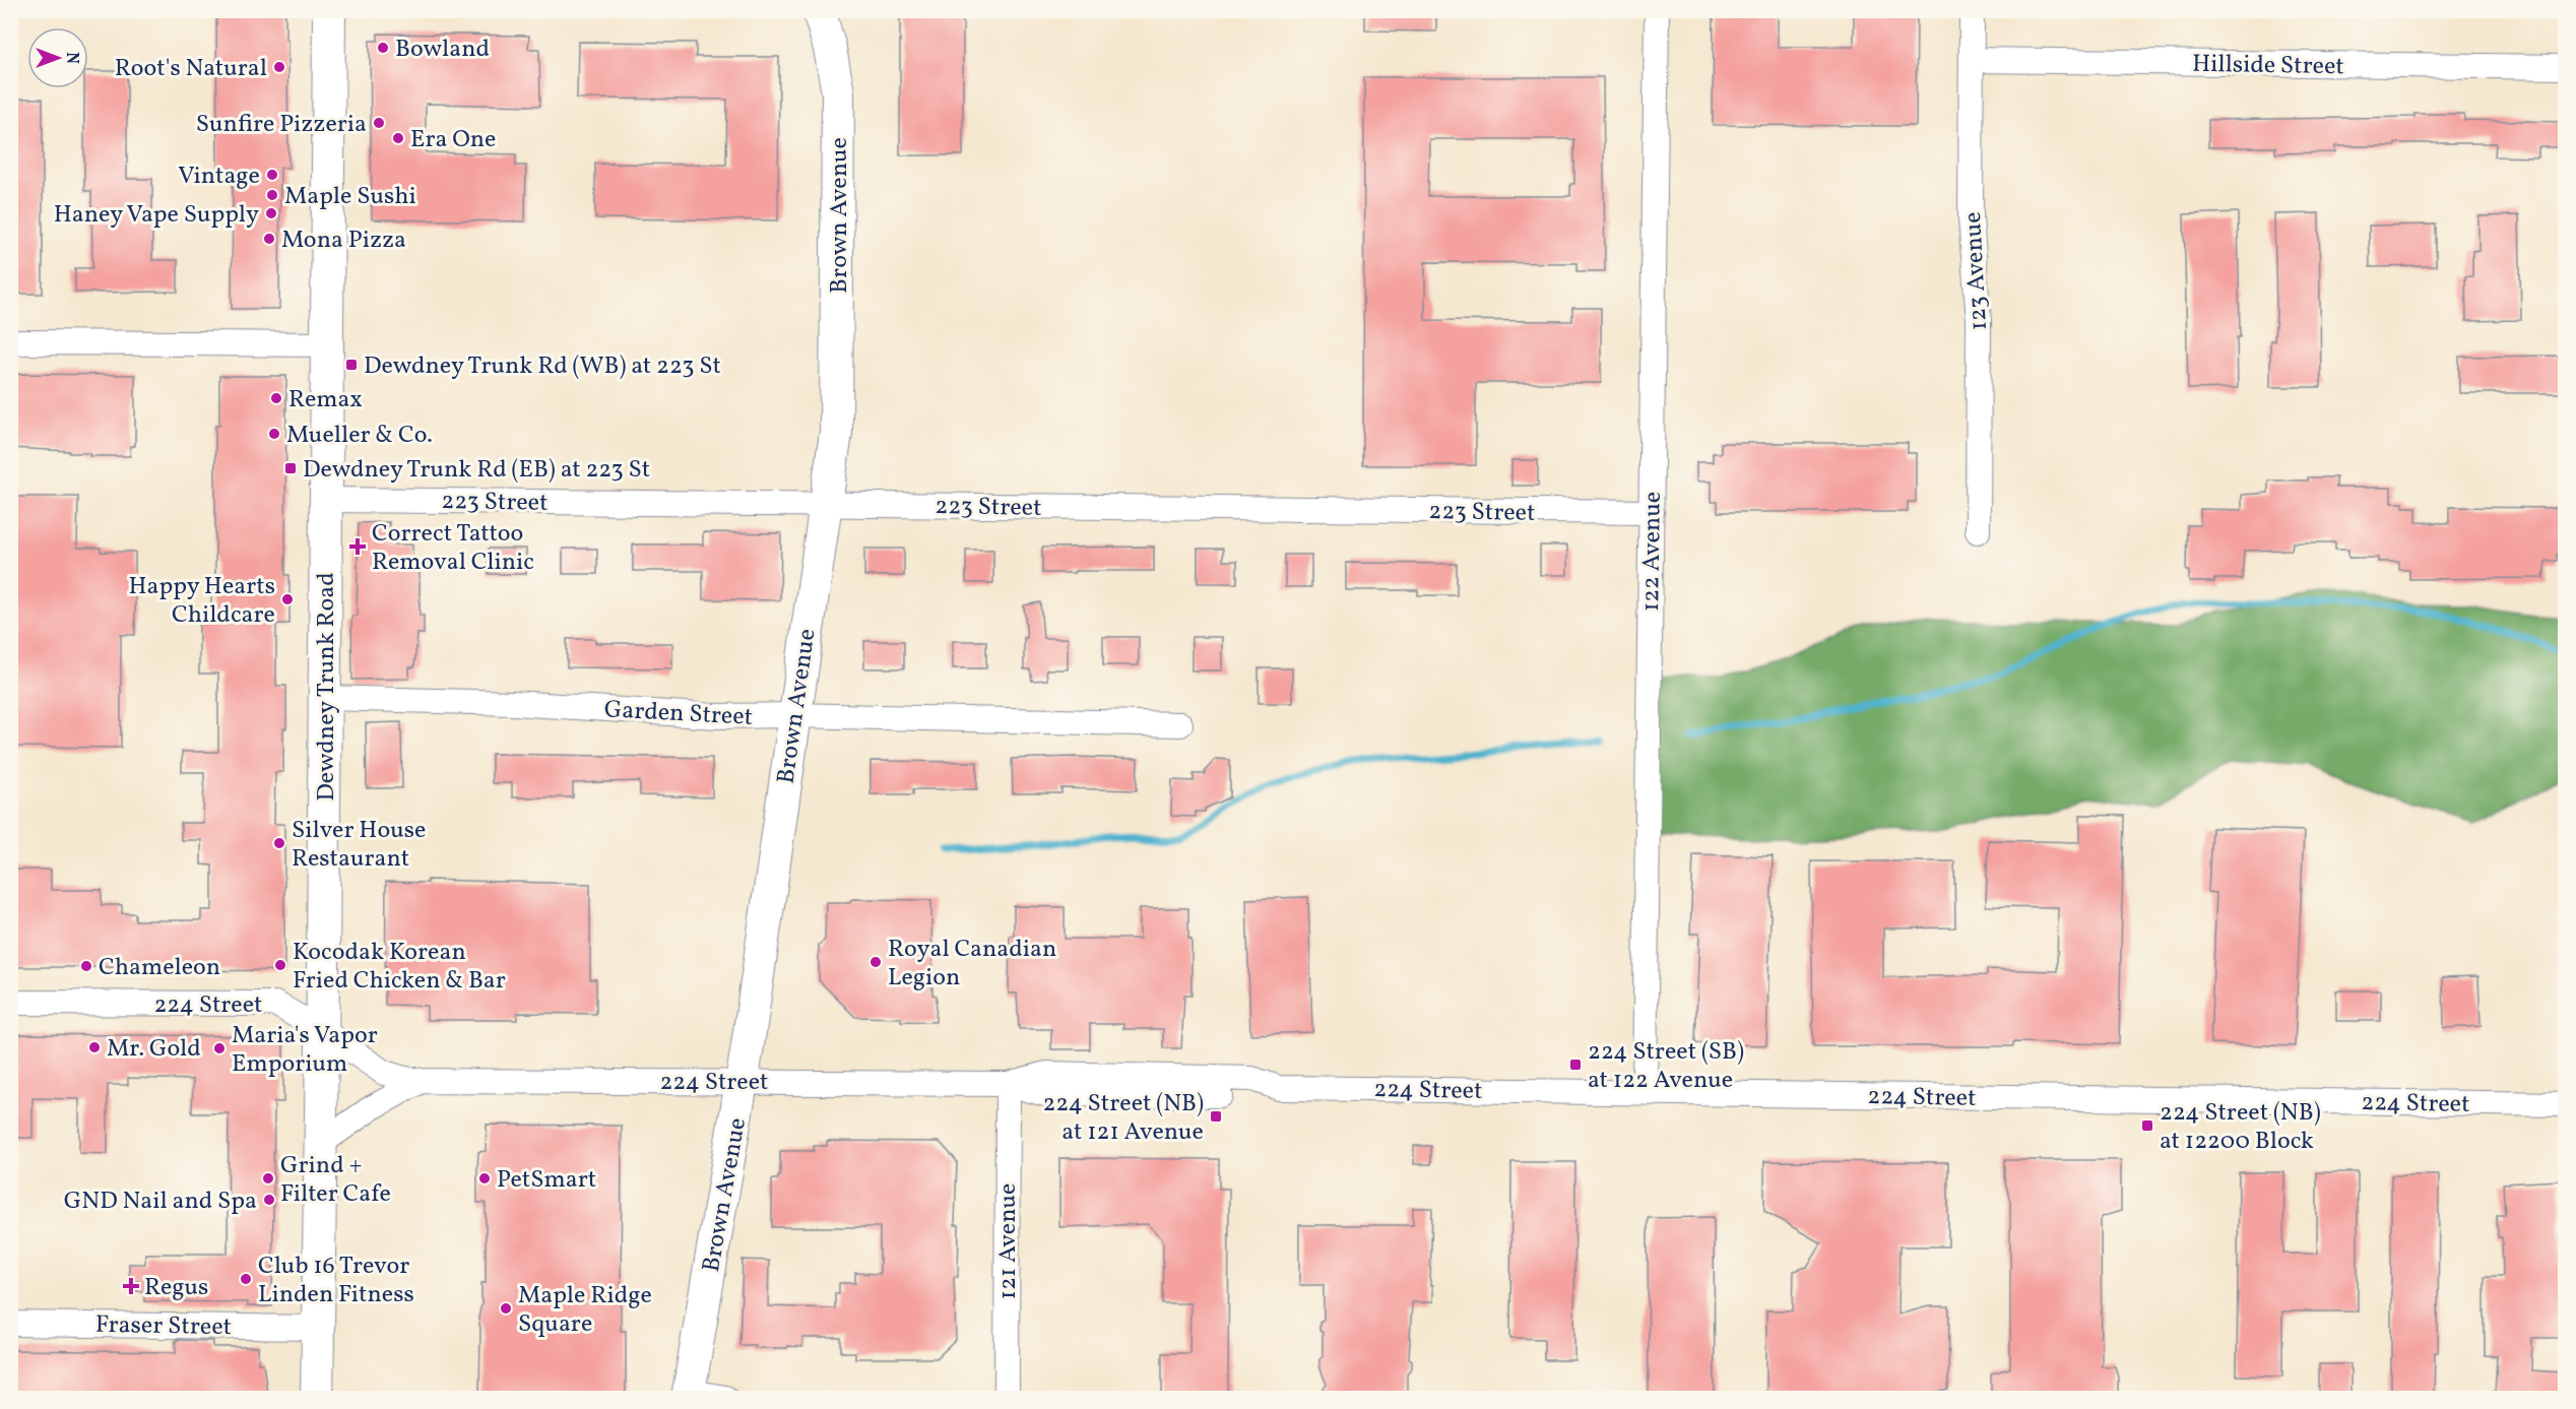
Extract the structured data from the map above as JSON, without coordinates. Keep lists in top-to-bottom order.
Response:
{
  "streets": {
    "main road": ["Brown Avenue", "Dewdney Trunk Road"],
    "street": [
      "Hillside Street",
      "123 Avenue",
      "223 Street",
      "122 Avenue",
      "Garden Street",
      "224 Street",
      "121 Avenue",
      "Fraser Street"
    ]
  },
  "crossings": [
    ["Hillside Street", "123 Avenue"],
    ["Brown Avenue", "223 Street"],
    ["Brown Avenue", "Garden Street"],
    ["Brown Avenue", "224 Street"],
    ["223 Street", "122 Avenue"],
    ["223 Street", "Dewdney Trunk Road"],
    ["122 Avenue", "224 Street"],
    ["Dewdney Trunk Road", "Garden Street"],
    ["Dewdney Trunk Road", "224 Street"],
    ["Dewdney Trunk Road", "Fraser Street"],
    ["224 Street", "121 Avenue"]
  ],
  "places": {
    "other": [
      "Bowland",
      "Root's Natural",
      "Sunfire Pizzeria",
      "Era One",
      "Vintage",
      "Maple Sushi",
      "Haney Vape Supply",
      "Mona Pizza",
      "Remax",
      "Mueller & Co.",
      "Happy Hearts Childcare",
      "Silver House Restaurant",
      "Royal Canadian Legion",
      "Kocodak Korean Fried Chicken & Bar",
      "Chameleon",
      "Mr. Gold",
      "Maria's Vapor Emporium",
      "Grind + Filter Cafe",
      "PetSmart",
      "GND Nail and Spa",
      "Club 16 Trevor Linden Fitness",
      "Maple Ridge Square"
    ],
    "transit": [
      "Dewdney Trunk Rd (WB) at 223 St",
      "Dewdney Trunk Rd (EB) at 223 St",
      "224 Street (SB) at 122 Avenue",
      "224 Street (NB) at 121 Avenue",
      "224 Street (NB) at 12200 Block"
    ],
    "health": ["Correct Tattoo Removal Clinic", "Regus"]
  },
  "north": "right"
}
